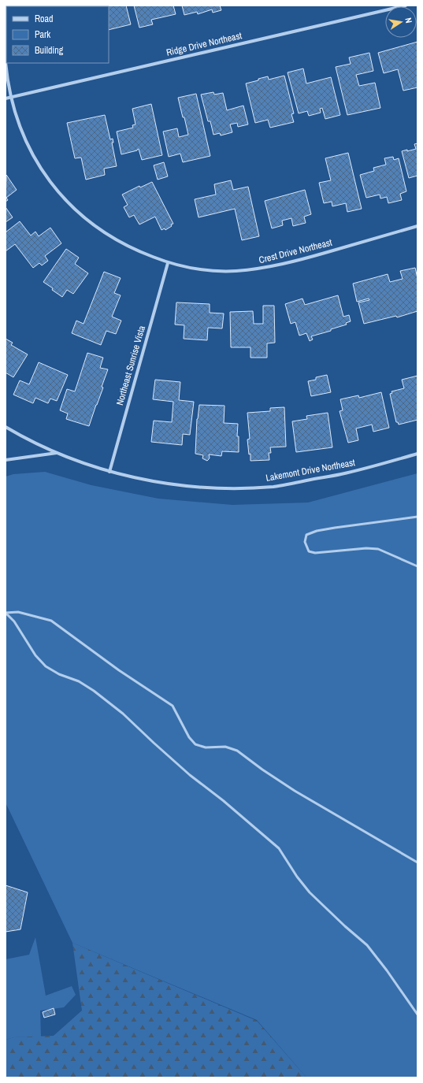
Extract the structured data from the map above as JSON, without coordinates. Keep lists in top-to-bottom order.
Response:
{
  "streets": {
    "street": [
      "Ridge Drive Northeast",
      "Crest Drive Northeast",
      "Northeast Sunrise Vista",
      "Lakemont Drive Northeast"
    ]
  },
  "crossings": [
    ["Ridge Drive Northeast", "Crest Drive Northeast"],
    ["Crest Drive Northeast", "Northeast Sunrise Vista"],
    ["Northeast Sunrise Vista", "Lakemont Drive Northeast"]
  ],
  "legend": ["Road", "Park", "Building"],
  "north": "right"
}
